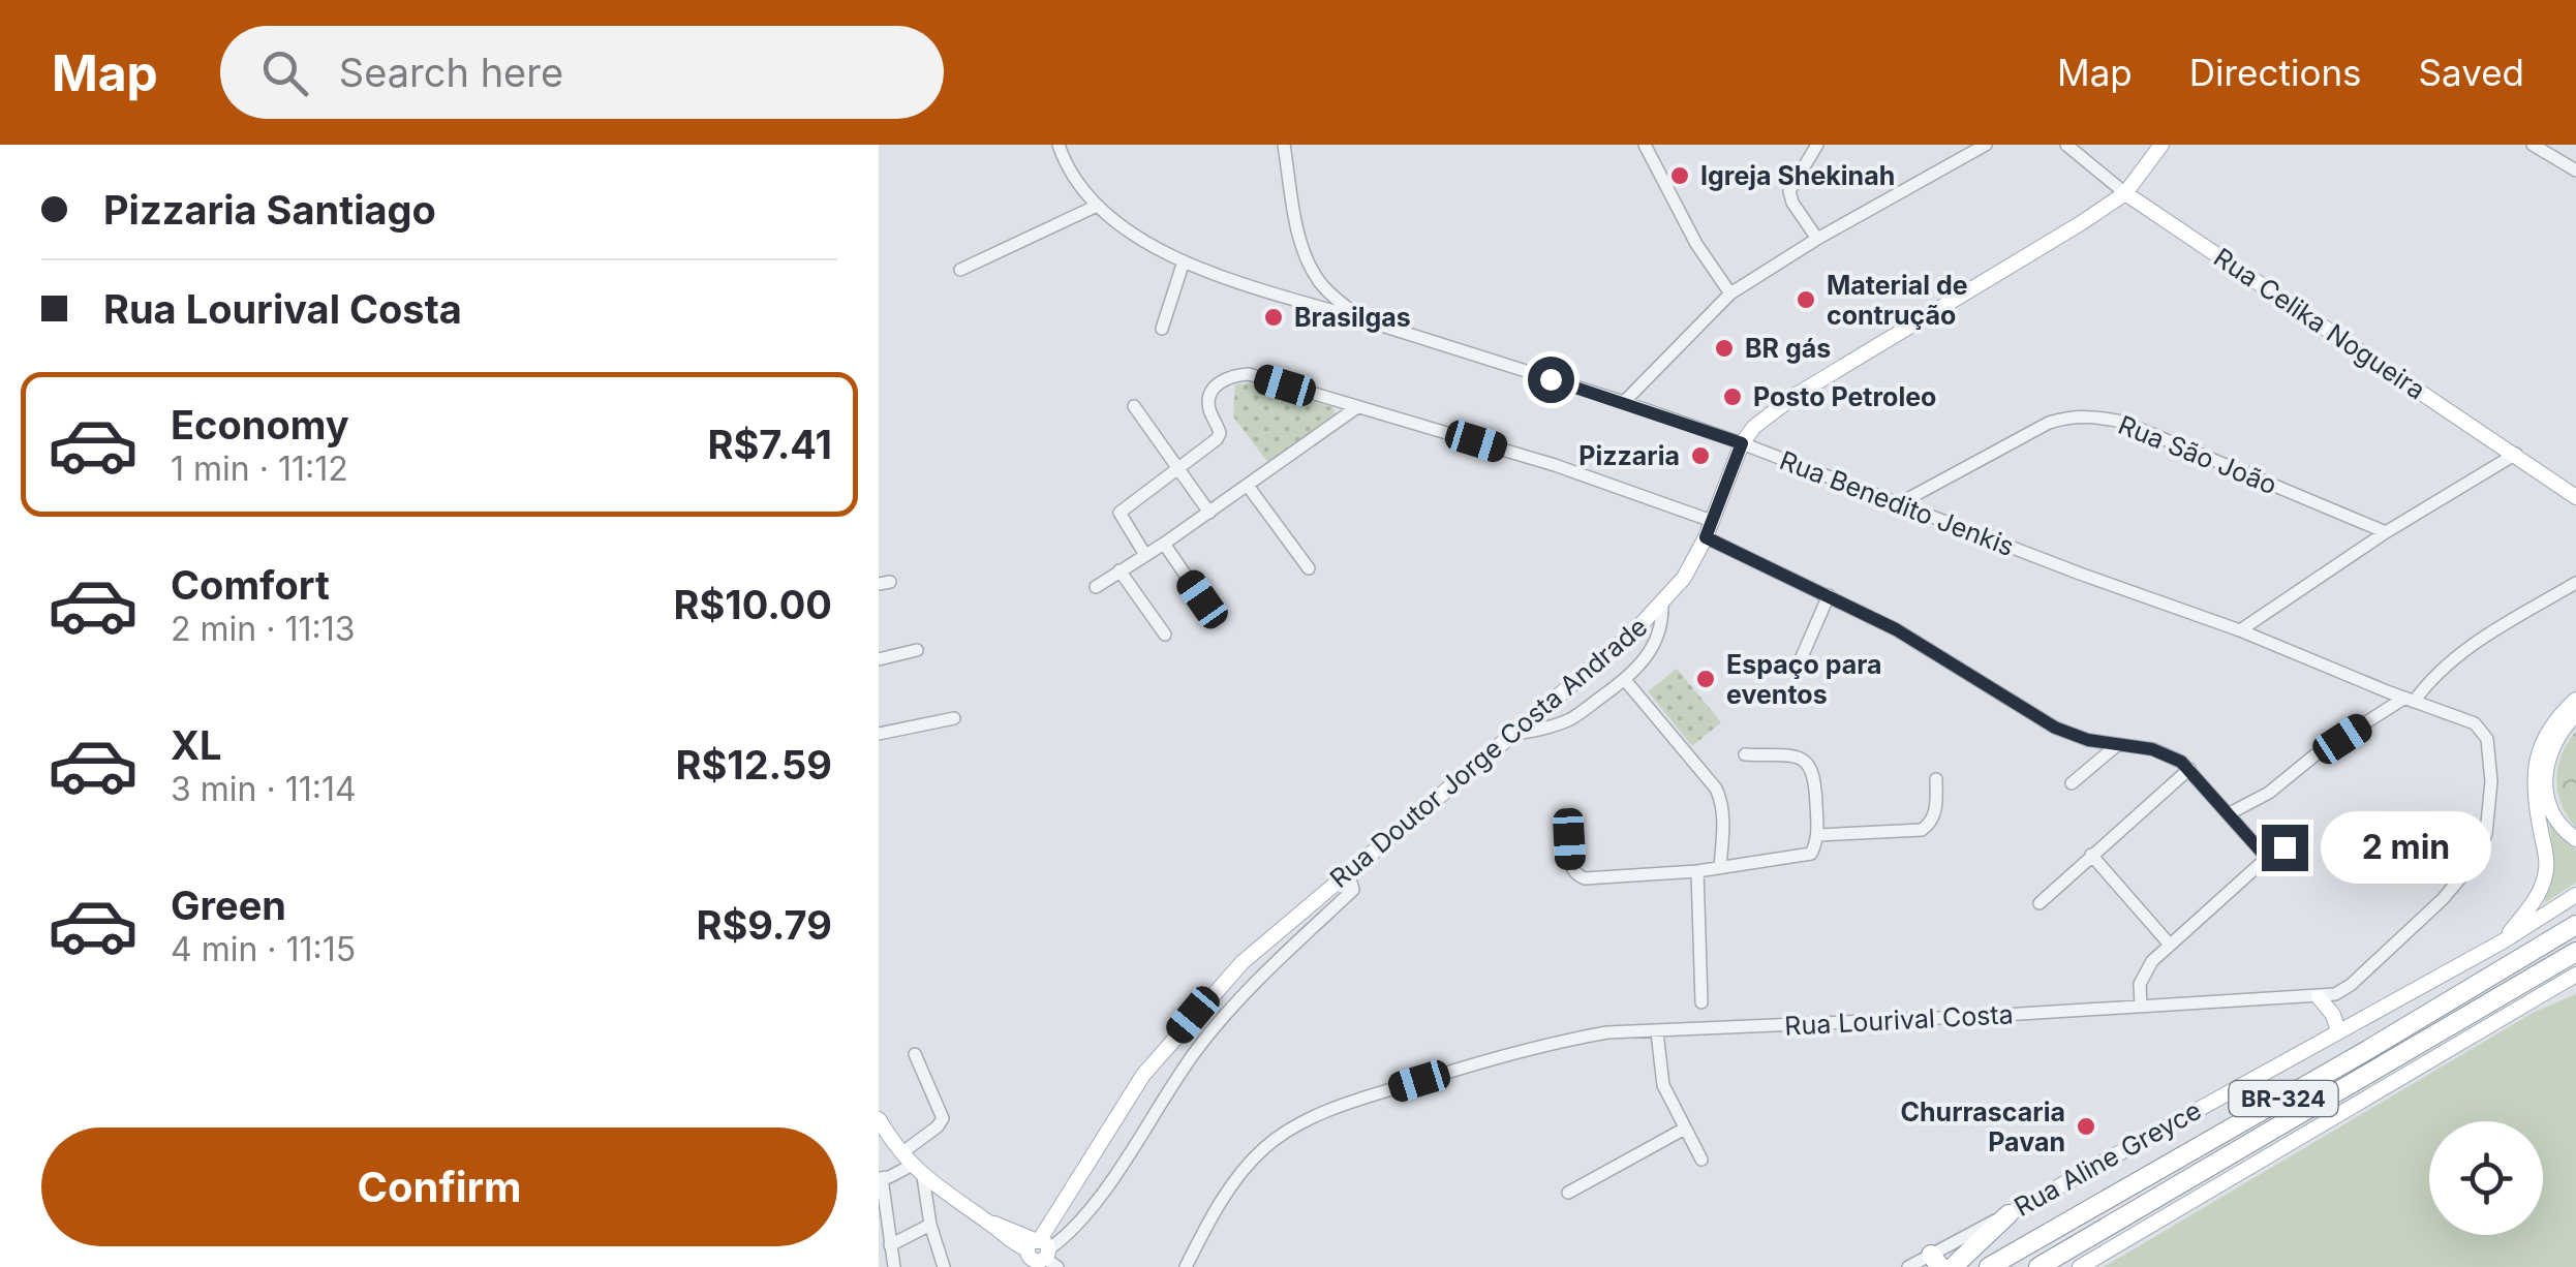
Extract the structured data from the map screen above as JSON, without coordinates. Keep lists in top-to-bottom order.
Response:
{
  "streets": {
    "highway": ["BR-324"],
    "main road": ["Rua Celika Nogueira", "Rua Doutor Jorge Costa Andrade", "Rua Aline Greyce"],
    "street": ["Rua São João", "Rua Benedito Jenkis", "Rua Lourival Costa"]
  },
  "crossings": [
    ["Rua Celika Nogueira", "Rua Doutor Jorge Costa Andrade"],
    ["Rua São João", "Rua Benedito Jenkis"],
    ["Rua Benedito Jenkis", "Rua Doutor Jorge Costa Andrade"],
    ["Rua Benedito Jenkis", "Rua Lourival Costa"]
  ],
  "places": [
    "Igreja Shekinah",
    "Material de contrução",
    "Brasilgas",
    "BR gás",
    "Posto Petroleo",
    "Pizzaria",
    "Espaço para eventos",
    "Churrascaria Pavan"
  ],
  "page": {
    "header": "Map",
    "search": "Search here",
    "nav": ["Map", "Directions", "Saved"],
    "banner": ["Pizzaria Santiago", "Rua Lourival Costa"],
    "list": [
      {
        "name": "Economy",
        "note": "1 min · 11:12",
        "value": "R$7.41"
      },
      {
        "name": "Comfort",
        "note": "2 min · 11:13",
        "value": "R$10.00"
      },
      {
        "name": "XL",
        "note": "3 min · 11:14",
        "value": "R$12.59"
      },
      {
        "name": "Green",
        "note": "4 min · 11:15",
        "value": "R$9.79"
      }
    ],
    "bubble": "2 min",
    "buttons": "Confirm"
  }
}
